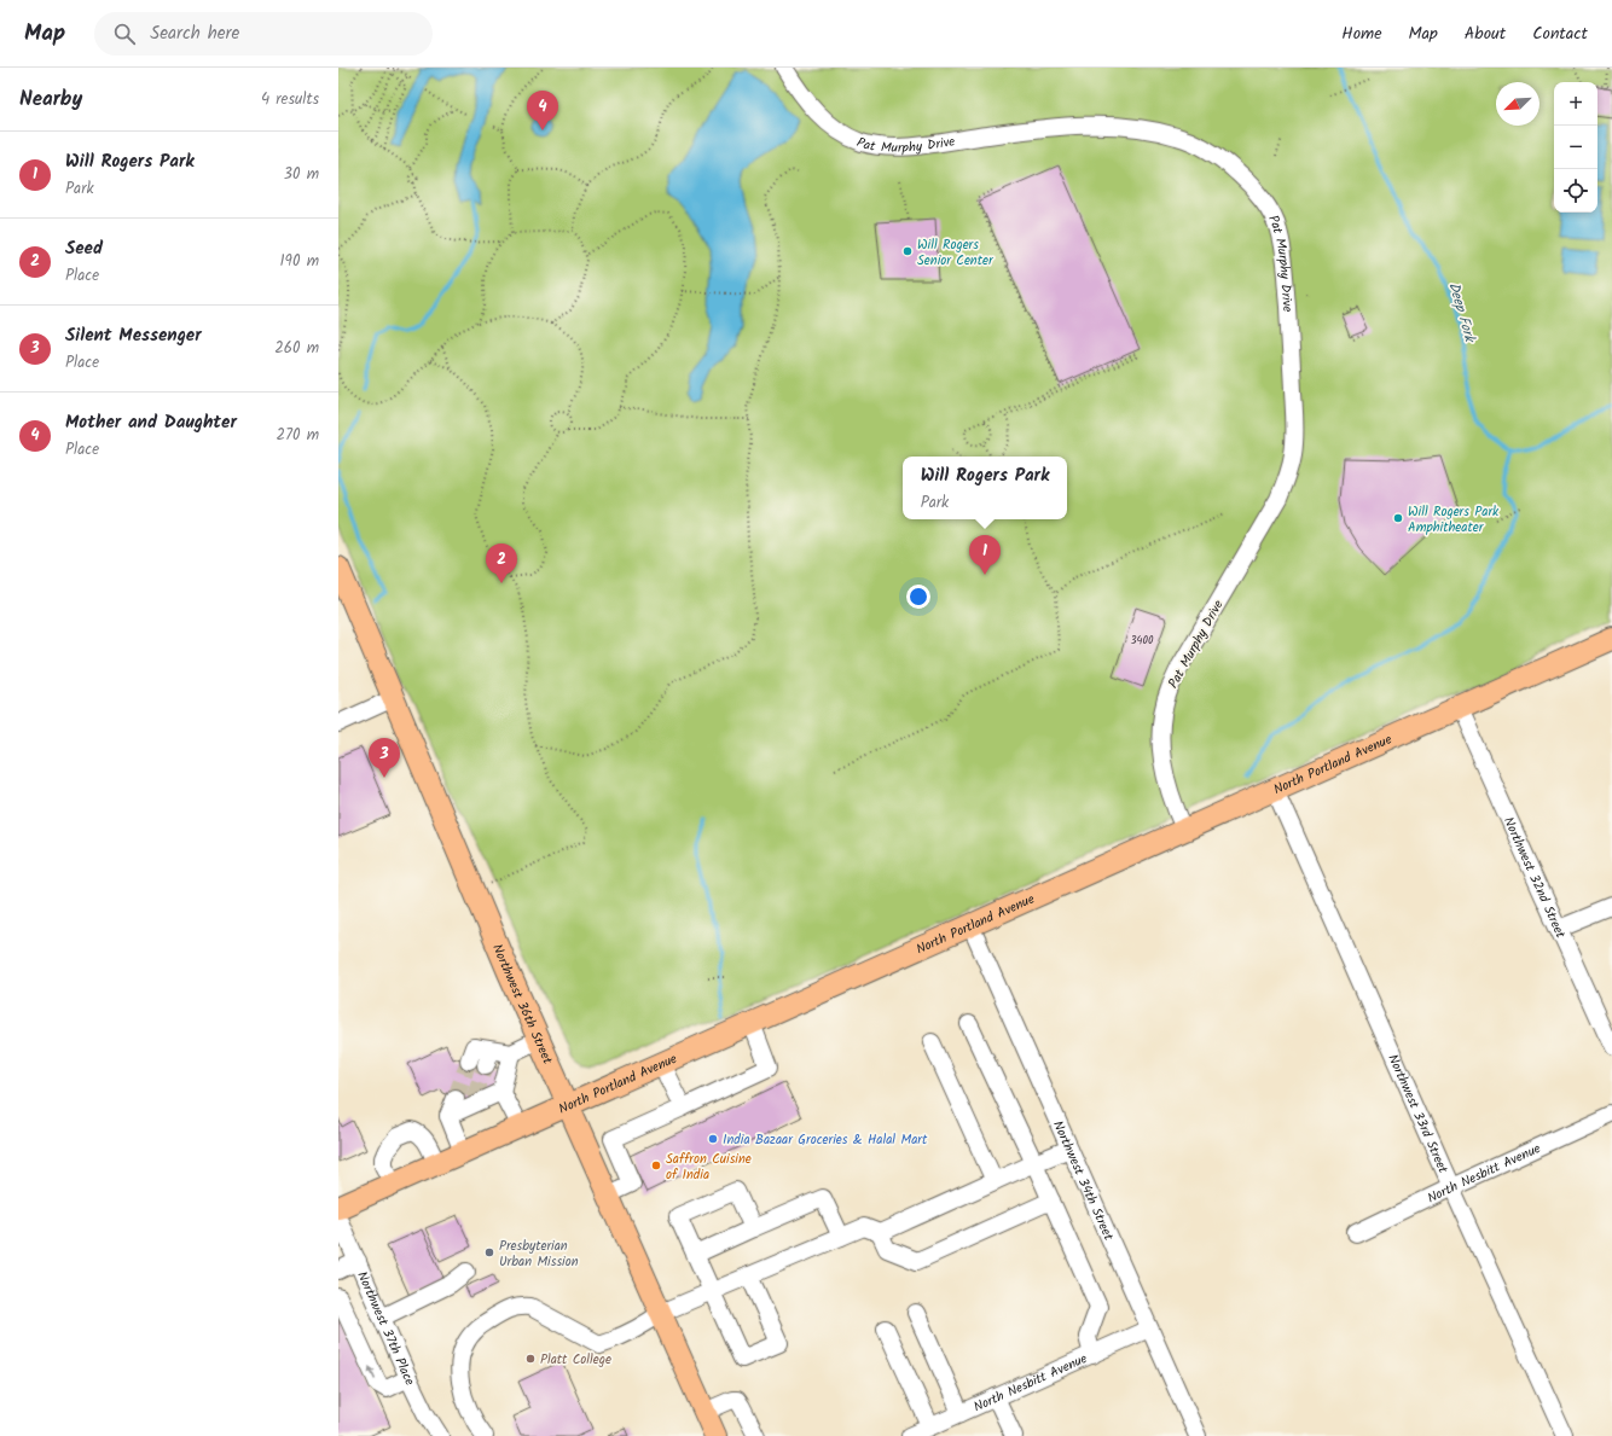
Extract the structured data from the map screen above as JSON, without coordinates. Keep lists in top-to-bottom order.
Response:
{
  "streets": {
    "main road": ["North Portland Avenue", "Northwest 36th Street"],
    "street": [
      "Pat Murphy Drive",
      "Northwest 32nd Street",
      "Northwest 33rd Street",
      "North Nesbitt Avenue",
      "Northwest 34th Street",
      "Northwest 37th Place"
    ]
  },
  "crossings": [
    ["Pat Murphy Drive", "North Portland Avenue"],
    ["North Portland Avenue", "Northwest 32nd Street"],
    ["North Portland Avenue", "Northwest 36th Street"],
    ["North Portland Avenue", "Northwest 33rd Street"],
    ["North Portland Avenue", "Northwest 34th Street"],
    ["Northwest 33rd Street", "North Nesbitt Avenue"],
    ["North Nesbitt Avenue", "Northwest 34th Street"]
  ],
  "water": ["Deep Fork"],
  "places": [
    "Will Rogers Senior Center",
    "Will Rogers Park Amphitheater",
    "India Bazaar Groceries & Halal Mart",
    "Saffron Cuisine of India",
    "Presbyterian Urban Mission",
    "Platt College"
  ],
  "house_numbers": ["3400"],
  "north": "bottom left",
  "page": {
    "header": "Map",
    "search": "Search here",
    "nav": [
      "Home",
      "Map",
      "About",
      "Contact"
    ],
    "heading": ["Nearby", "4 results"],
    "map_buttons": ["+", "−"],
    "pins": [
      "4",
      "1",
      "2",
      "3"
    ],
    "list": [
      {
        "mark": "1",
        "name": "Will Rogers Park",
        "note": "Park",
        "value": "30 m"
      },
      {
        "mark": "2",
        "name": "Seed",
        "note": "Place",
        "value": "190 m"
      },
      {
        "mark": "3",
        "name": "Silent Messenger",
        "note": "Place",
        "value": "260 m"
      },
      {
        "mark": "4",
        "name": "Mother and Daughter",
        "note": "Place",
        "value": "270 m"
      }
    ],
    "popup": ["Will Rogers Park", "Park"]
  }
}
